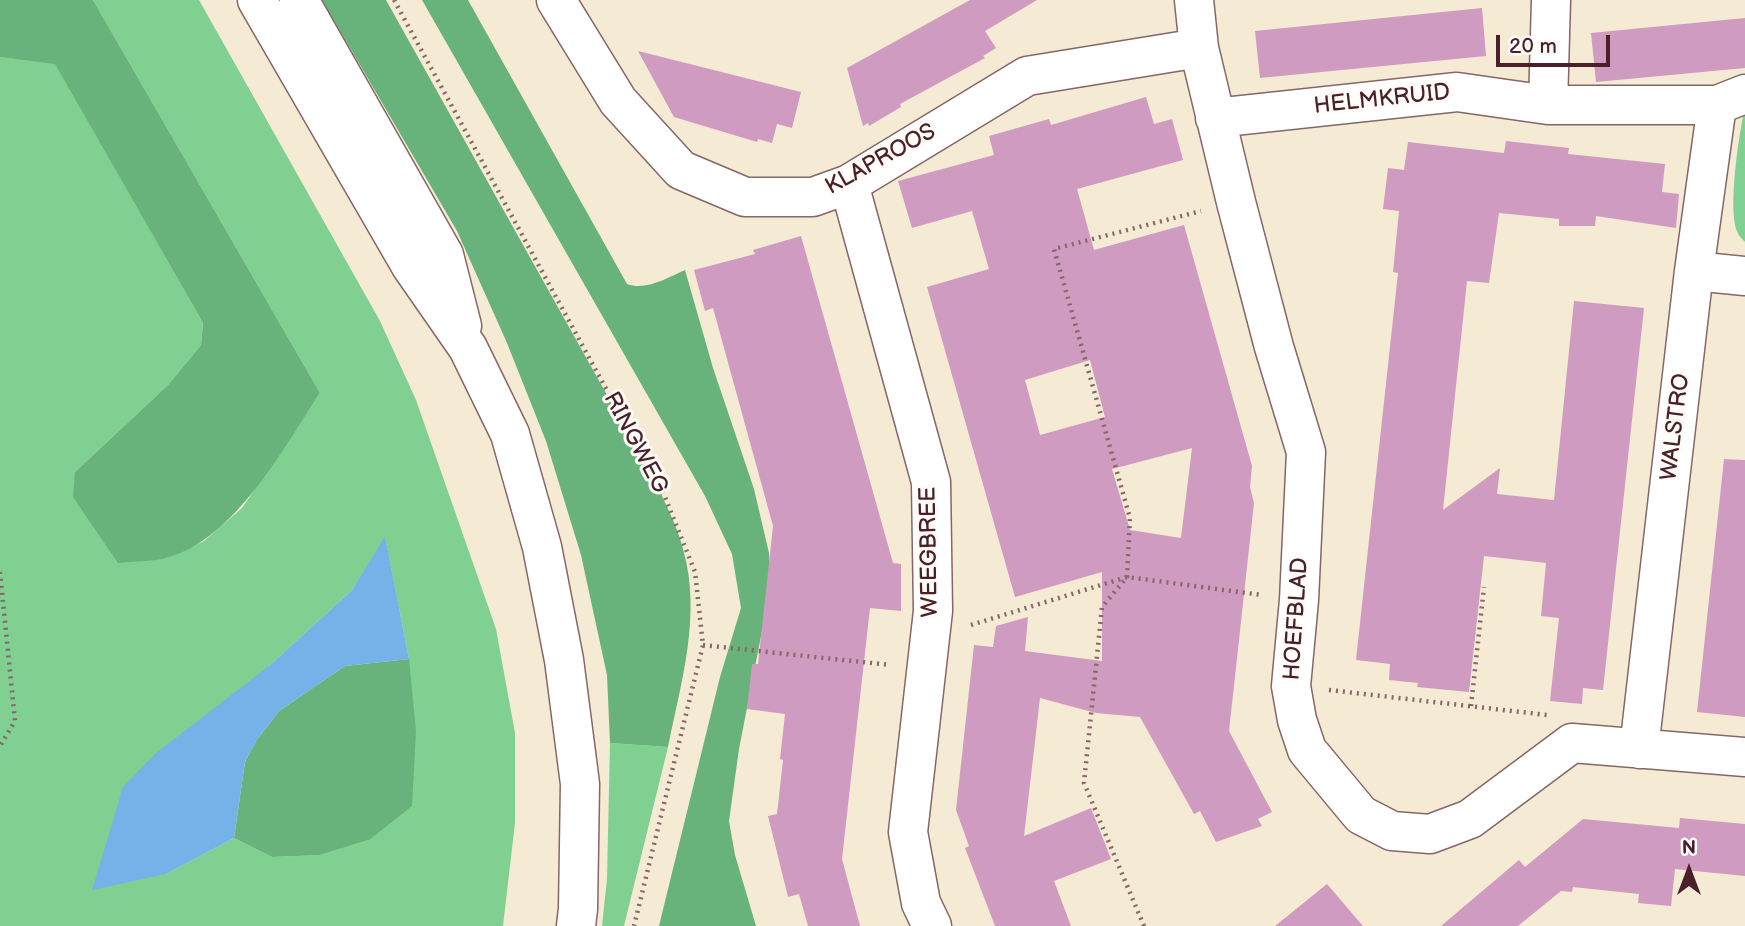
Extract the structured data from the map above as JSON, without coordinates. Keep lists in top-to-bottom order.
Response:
{
  "streets": {
    "street": [
      "HELMKRUID",
      "KLAPROOS",
      "WALSTRO",
      "WEEGBREE",
      "HOEFBLAD"
    ],
    "path": ["RINGWEG"]
  },
  "crossings": [
    ["HELMKRUID", "WALSTRO"],
    ["HELMKRUID", "HOEFBLAD"],
    ["KLAPROOS", "WEEGBREE"],
    ["KLAPROOS", "HOEFBLAD"]
  ],
  "scale_bar": "20 m",
  "north": "top"
}
